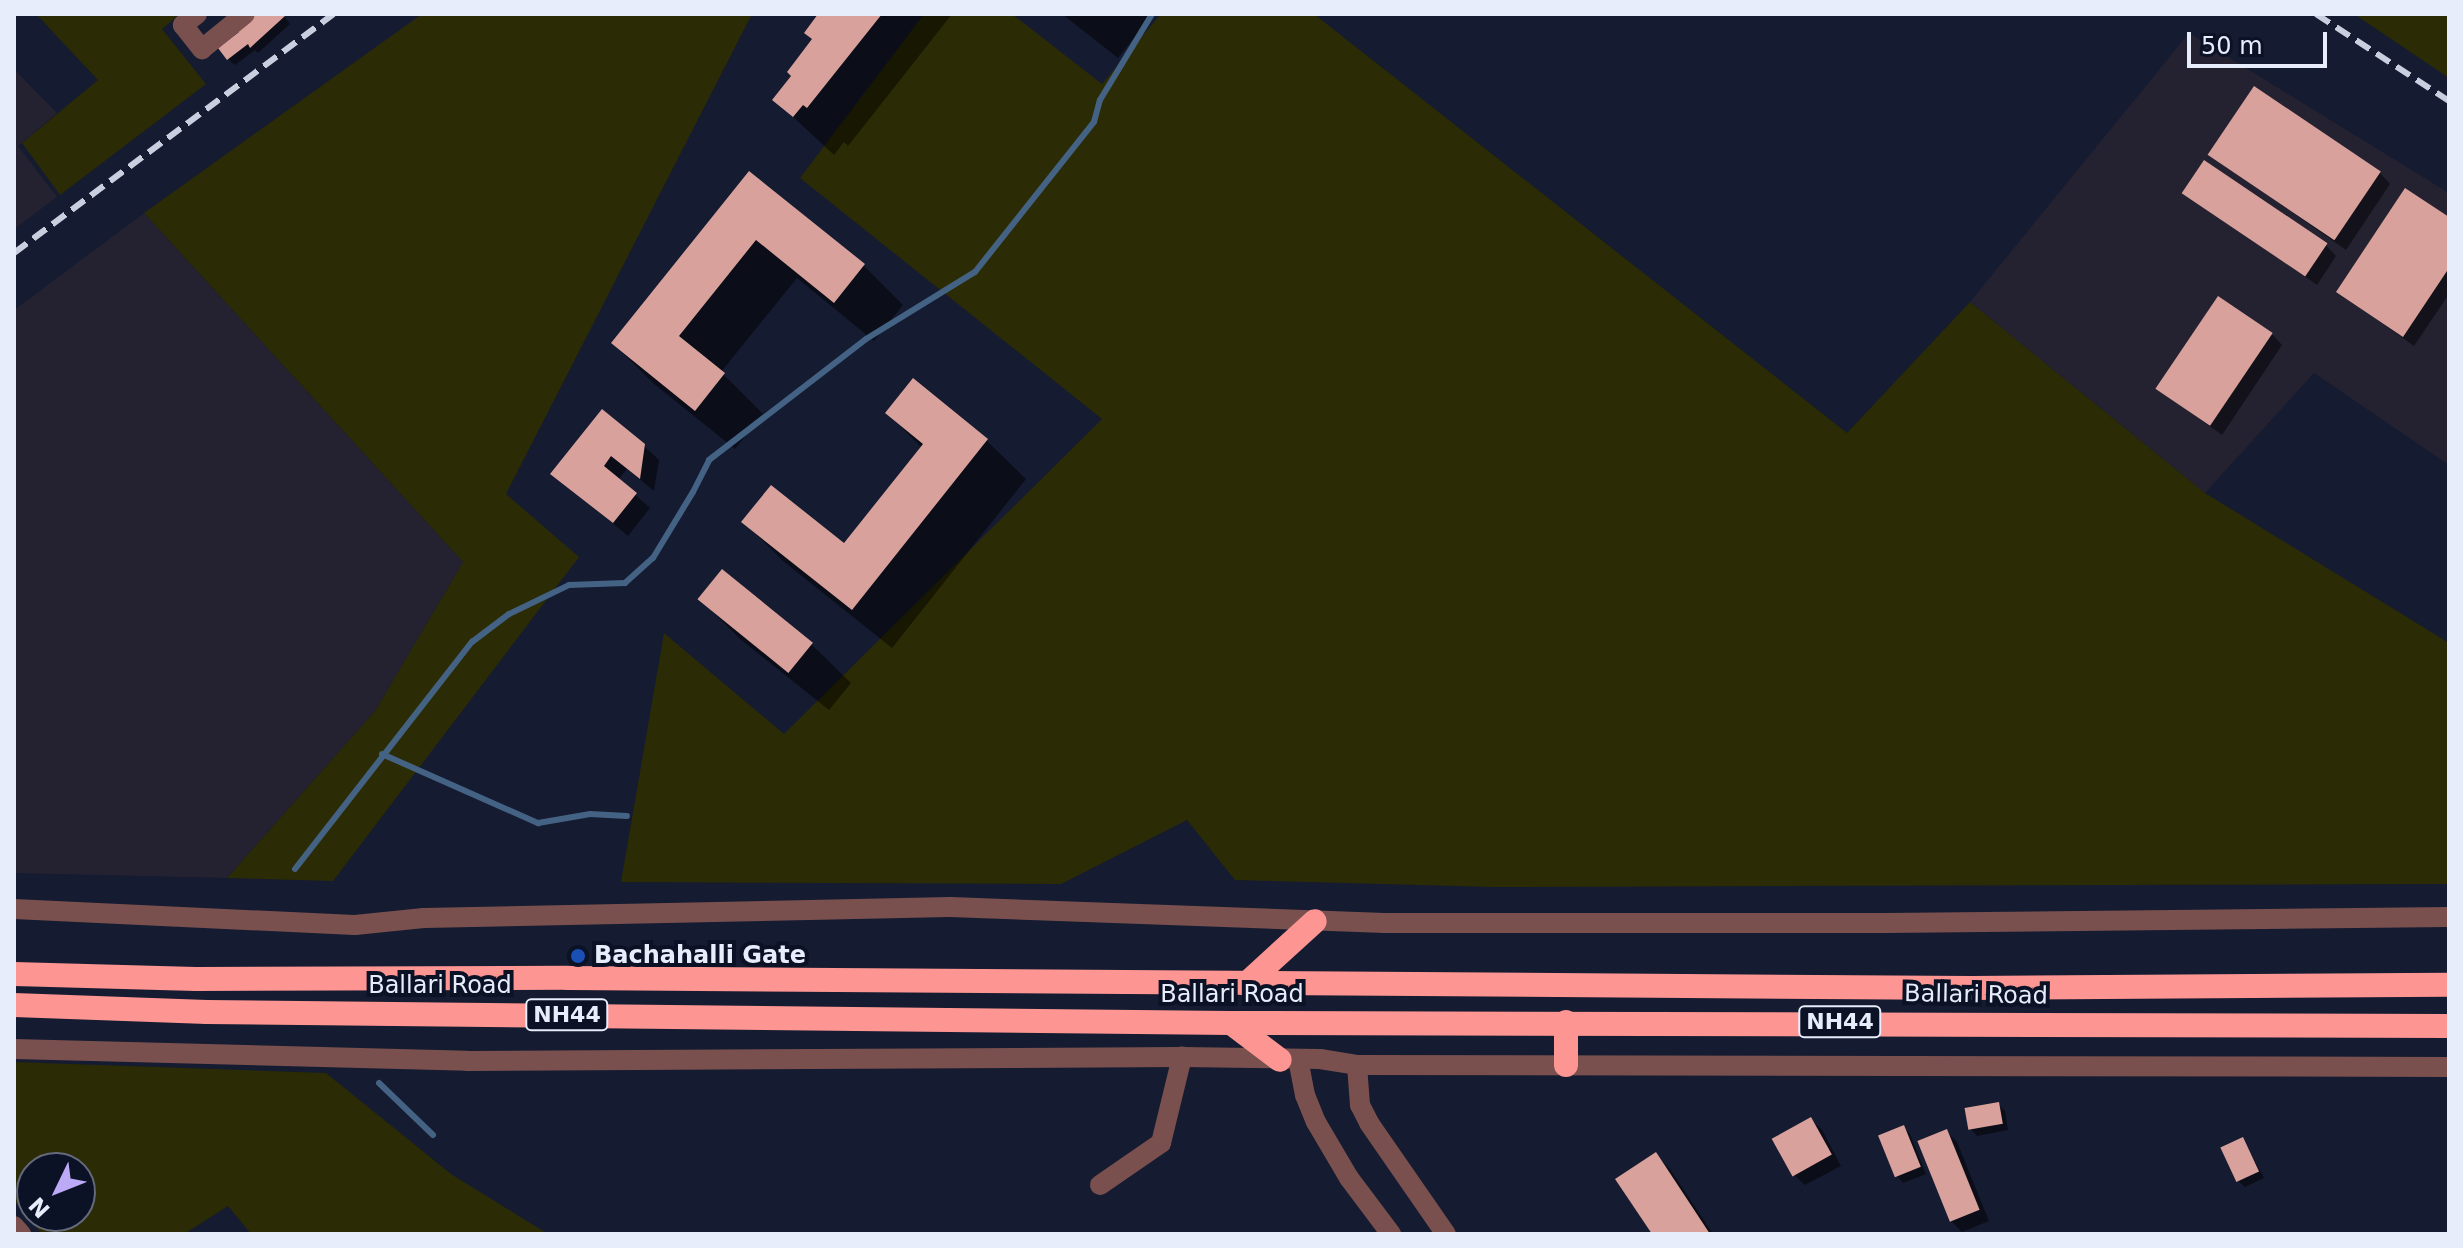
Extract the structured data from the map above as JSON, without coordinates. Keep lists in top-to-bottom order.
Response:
{
  "streets": {
    "highway": ["Ballari Road", "NH44"]
  },
  "places": ["Bachahalli Gate"],
  "scale_bar": "50 m",
  "north": "bottom left"
}
